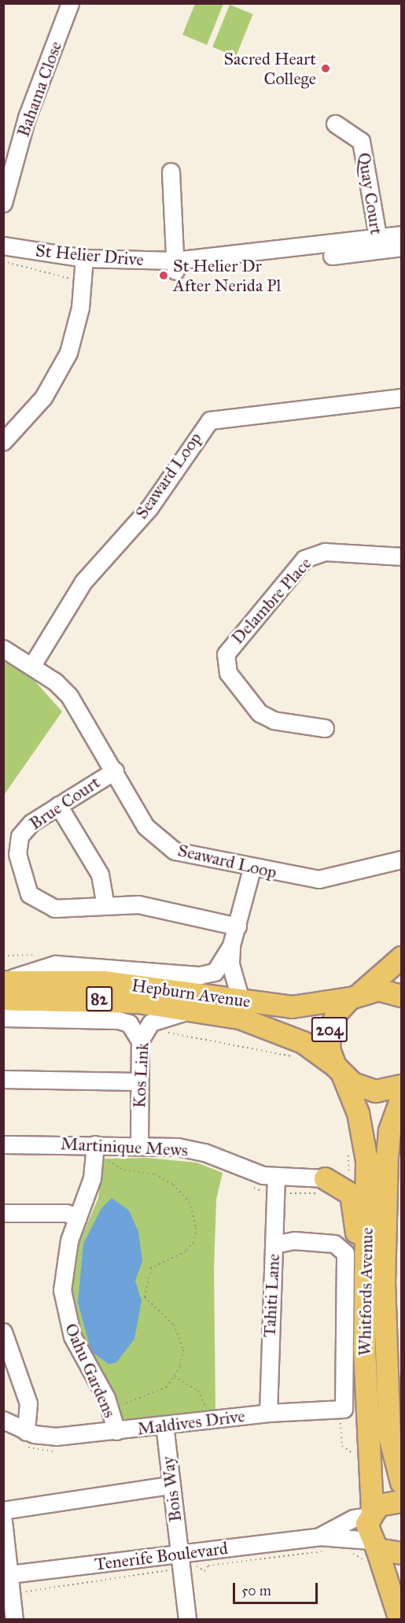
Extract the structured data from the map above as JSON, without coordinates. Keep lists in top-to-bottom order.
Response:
{
  "streets": {
    "main road": [
      "Hepburn Avenue",
      "82",
      "204",
      "Whitfords Avenue"
    ],
    "street": [
      "Bahama Close",
      "Quay Court",
      "St Helier Drive",
      "Seaward Loop",
      "Delambre Place",
      "Brue Court",
      "Kos Link",
      "Martinique Mews",
      "Tahiti Lane",
      "Oahu Gardens",
      "Maldives Drive",
      "Bois Way",
      "Tenerife Boulevard"
    ]
  },
  "crossings": [
    ["Quay Court", "St Helier Drive"],
    ["Seaward Loop", "Brue Court"],
    ["Hepburn Avenue", "82"],
    ["Hepburn Avenue", "204"],
    ["Hepburn Avenue", "Kos Link"],
    ["Hepburn Avenue", "Whitfords Avenue"],
    ["82", "204"],
    ["82", "Whitfords Avenue"],
    ["204", "Whitfords Avenue"],
    ["Kos Link", "Martinique Mews"],
    ["Martinique Mews", "Tahiti Lane"],
    ["Martinique Mews", "Oahu Gardens"],
    ["Whitfords Avenue", "Tenerife Boulevard"],
    ["Tahiti Lane", "Maldives Drive"],
    ["Oahu Gardens", "Maldives Drive"],
    ["Maldives Drive", "Bois Way"],
    ["Bois Way", "Tenerife Boulevard"]
  ],
  "places": ["Sacred Heart College", "St Helier Dr After Nerida Pl"],
  "scale_bar": "50 m"
}
